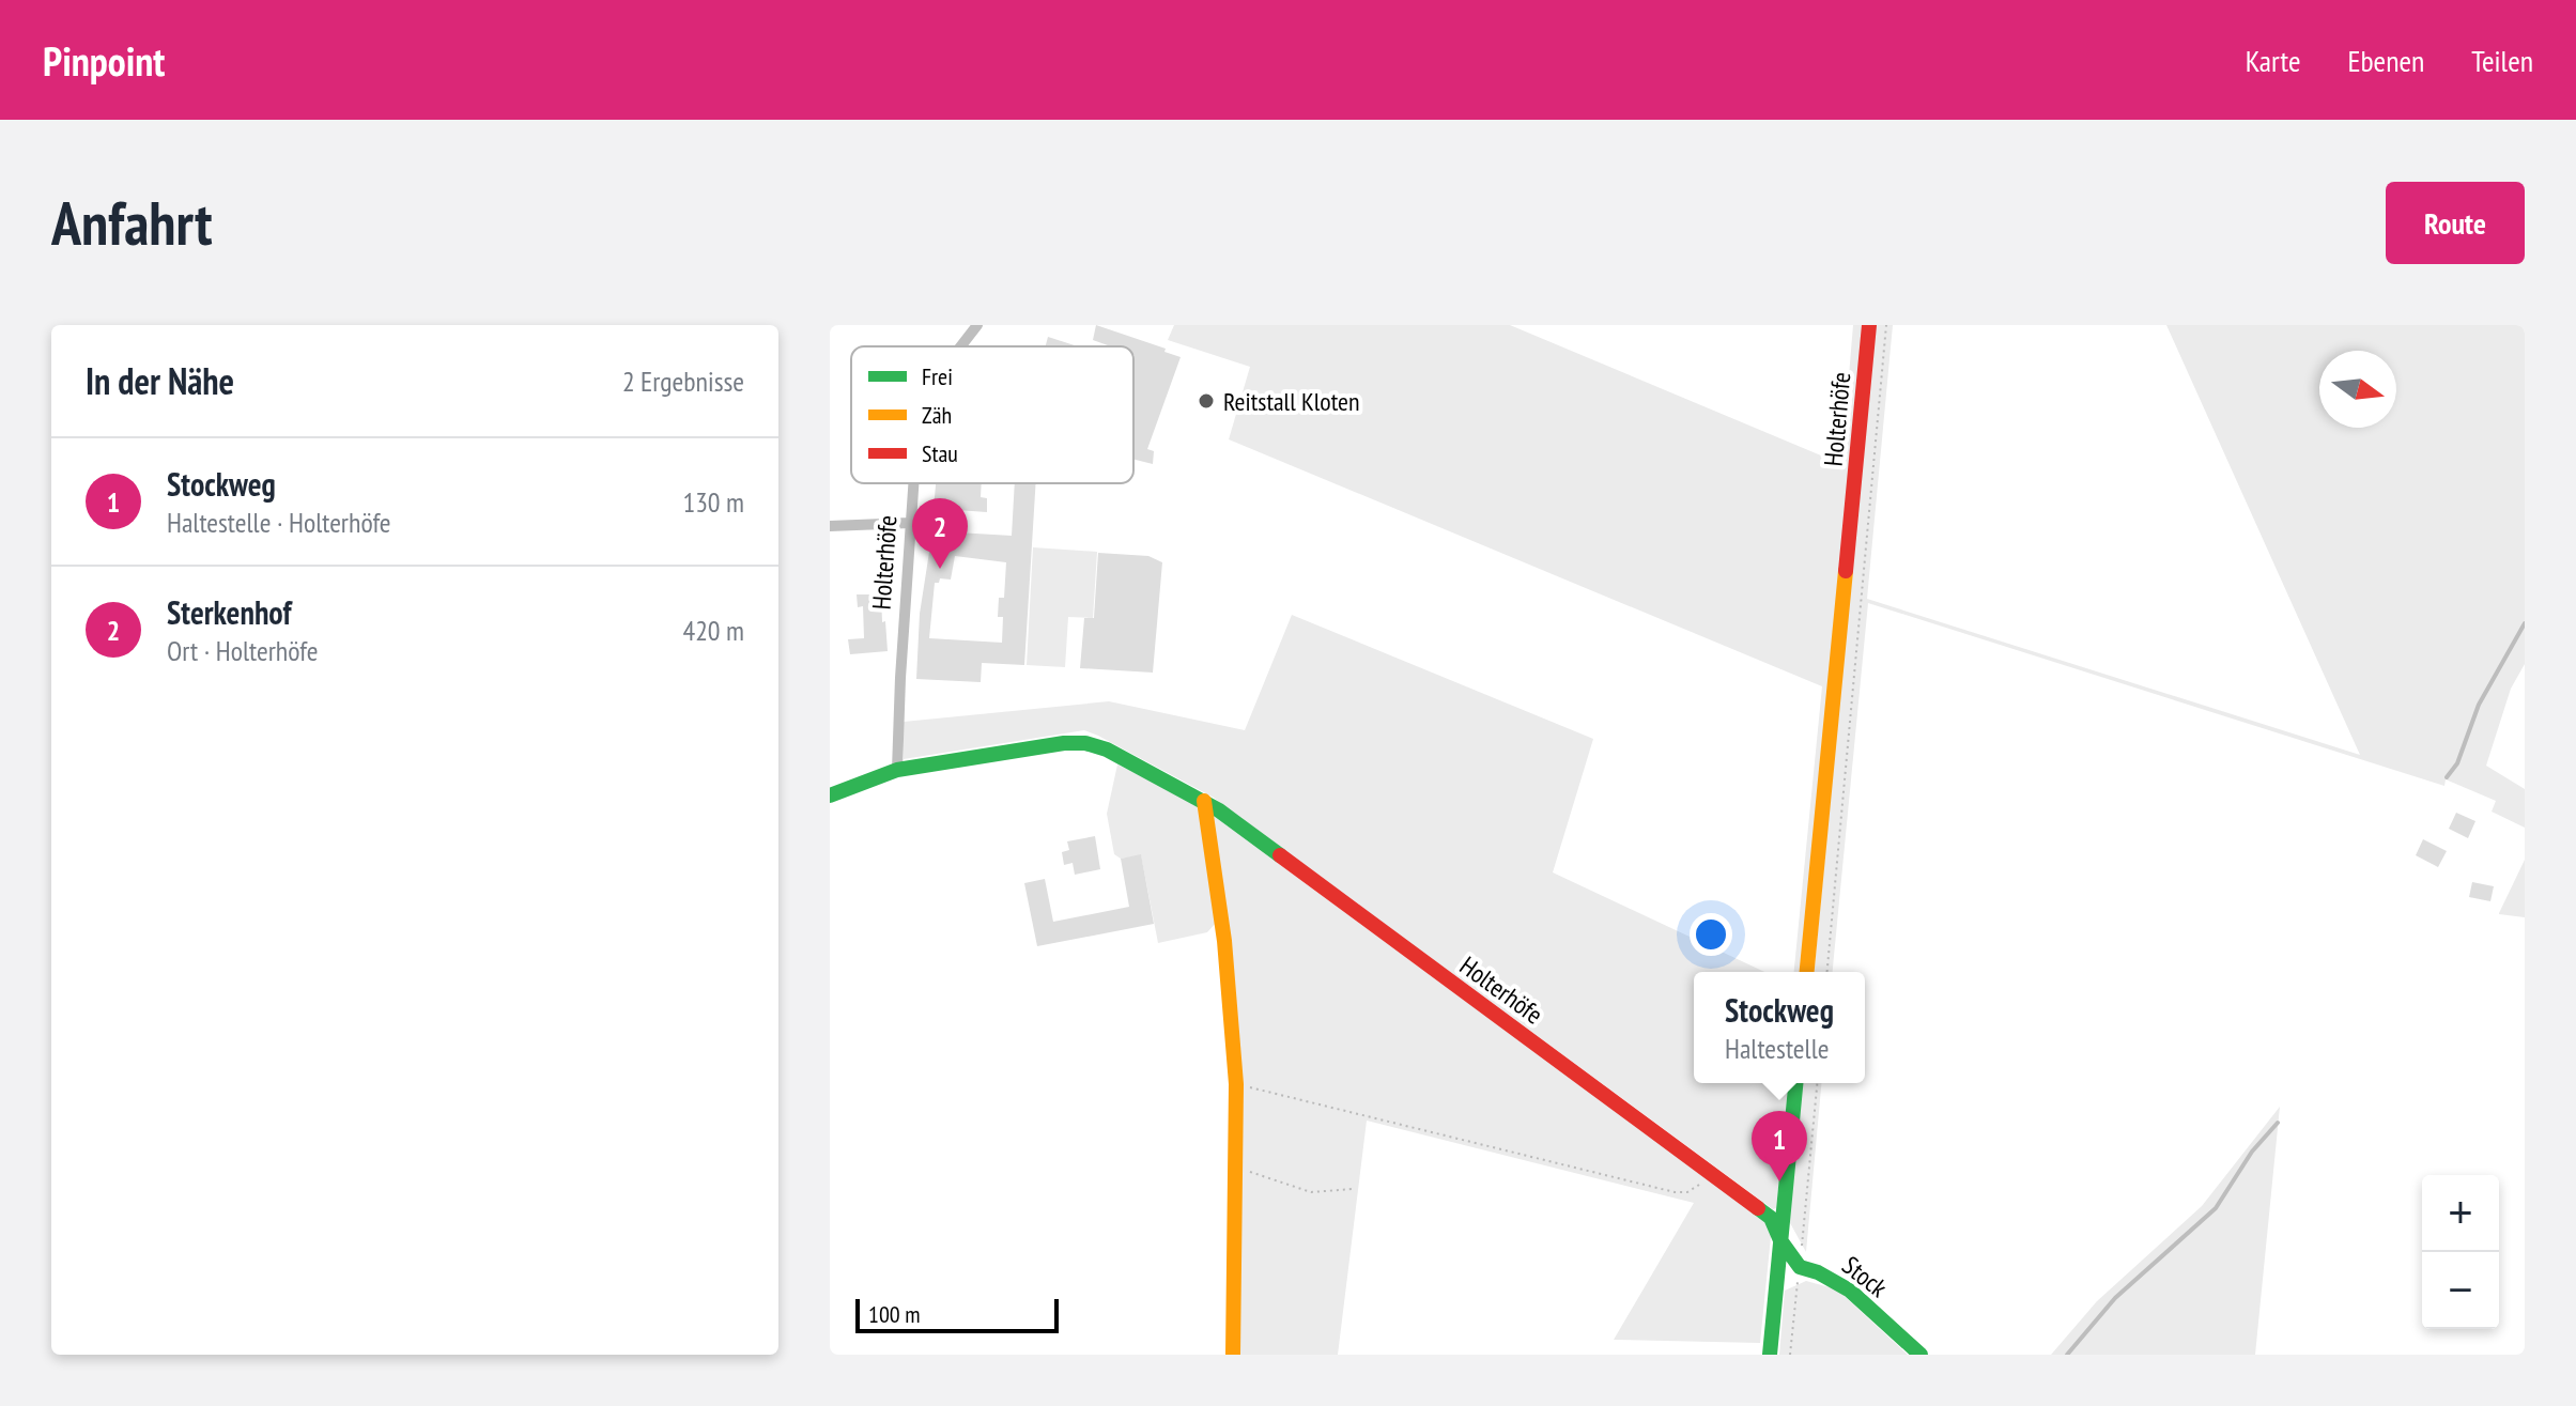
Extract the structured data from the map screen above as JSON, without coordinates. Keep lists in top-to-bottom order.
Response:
{
  "streets": {
    "street": ["Holterhöfe", "Stock"]
  },
  "crossings": [
    ["Holterhöfe", "Stock"]
  ],
  "places": ["Reitstall Kloten"],
  "legend": ["Frei", "Zäh", "Stau"],
  "scale_bar": "100 m",
  "north": "right",
  "page": {
    "header": "Pinpoint",
    "nav": ["Karte", "Ebenen", "Teilen"],
    "buttons": "Route",
    "title": "Anfahrt",
    "heading": ["In der Nähe", "2 Ergebnisse"],
    "list": [
      {
        "mark": "1",
        "name": "Stockweg",
        "note": "Haltestelle · Holterhöfe",
        "value": "130 m"
      },
      {
        "mark": "2",
        "name": "Sterkenhof",
        "note": "Ort · Holterhöfe",
        "value": "420 m"
      }
    ],
    "pins": ["2", "1"],
    "popup": ["Stockweg", "Haltestelle"],
    "map_buttons": ["+", "−"],
    "scale": "100 m"
  }
}
